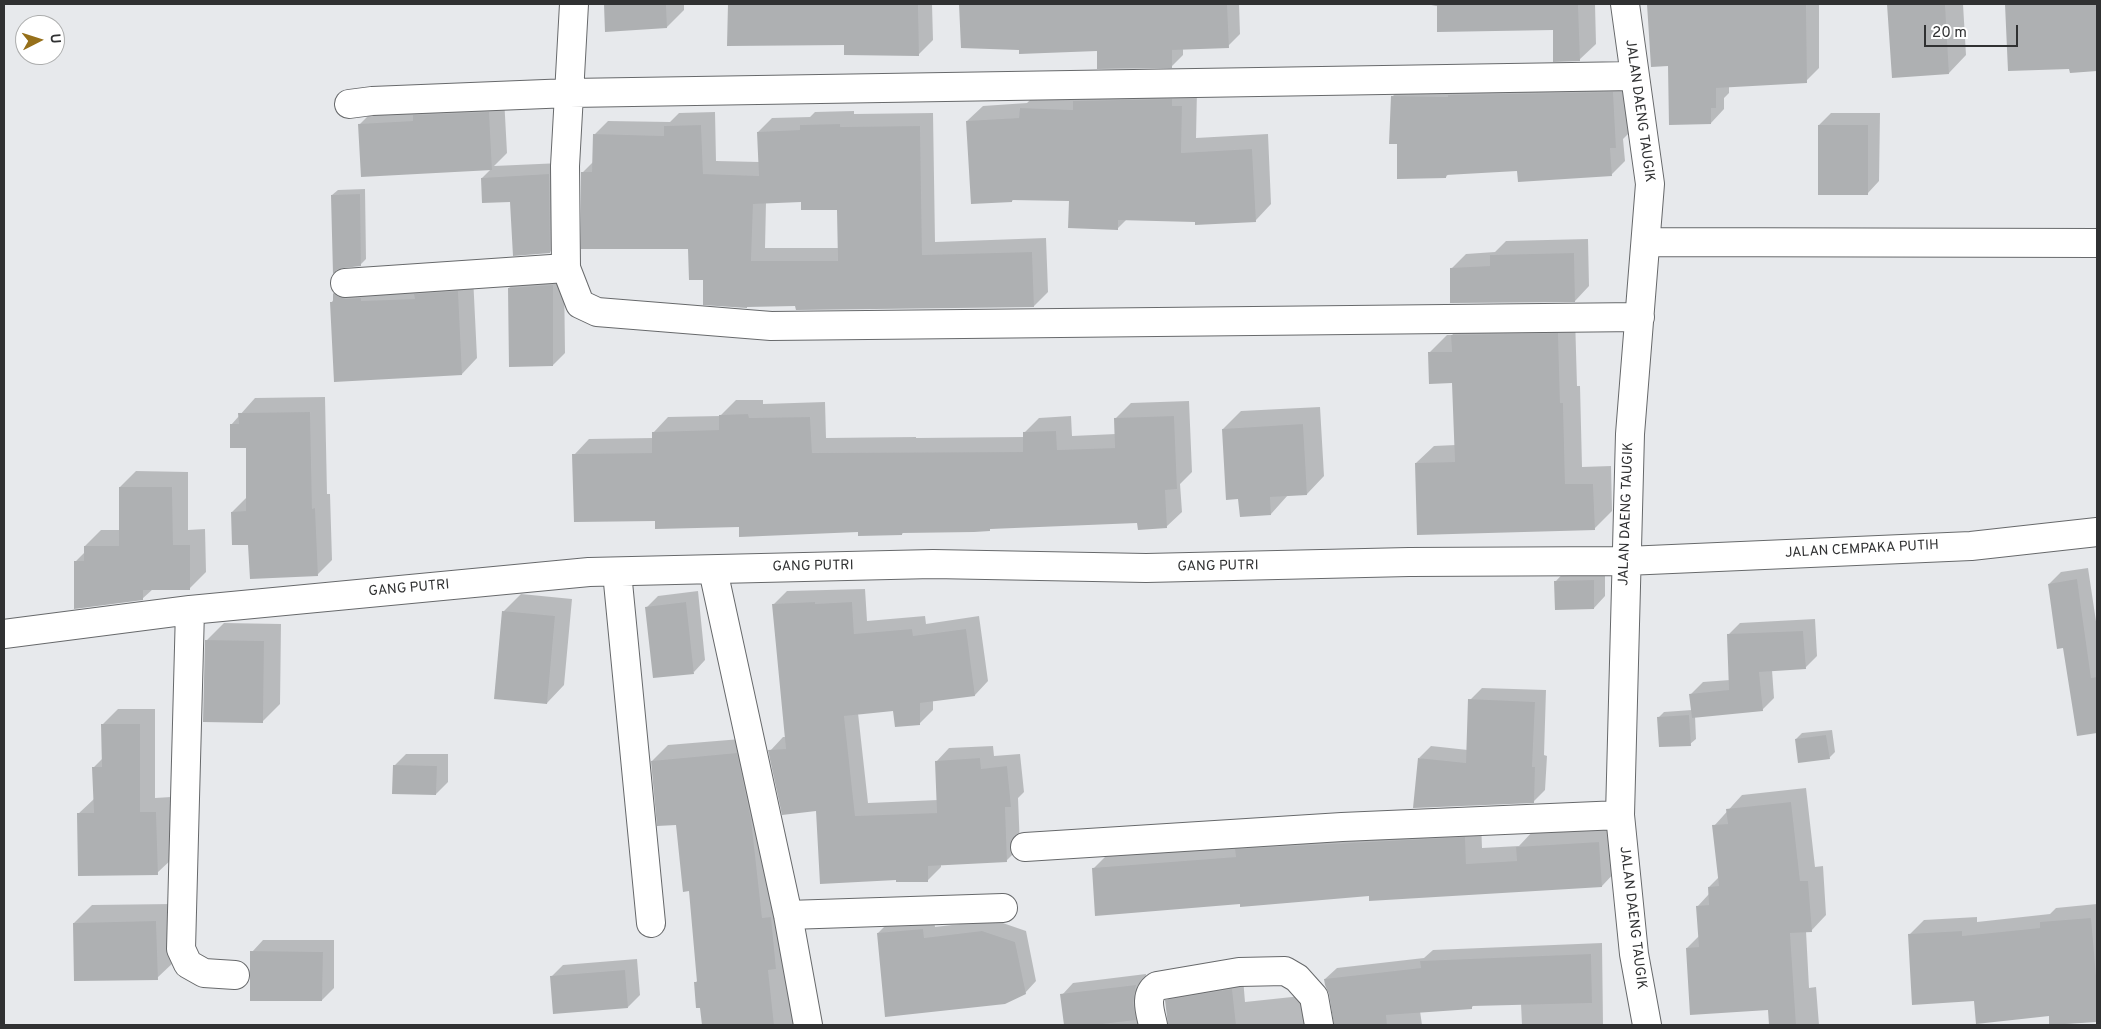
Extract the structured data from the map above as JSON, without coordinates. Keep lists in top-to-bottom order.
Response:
{
  "streets": {
    "street": ["JALAN DAENG TAUGIK", "JALAN CEMPAKA PUTIH", "GANG PUTRI"]
  },
  "crossings": [
    ["JALAN DAENG TAUGIK", "JALAN CEMPAKA PUTIH"],
    ["JALAN DAENG TAUGIK", "GANG PUTRI"],
    ["JALAN CEMPAKA PUTIH", "GANG PUTRI"]
  ],
  "scale_bar": "20 m",
  "north": "right"
}
